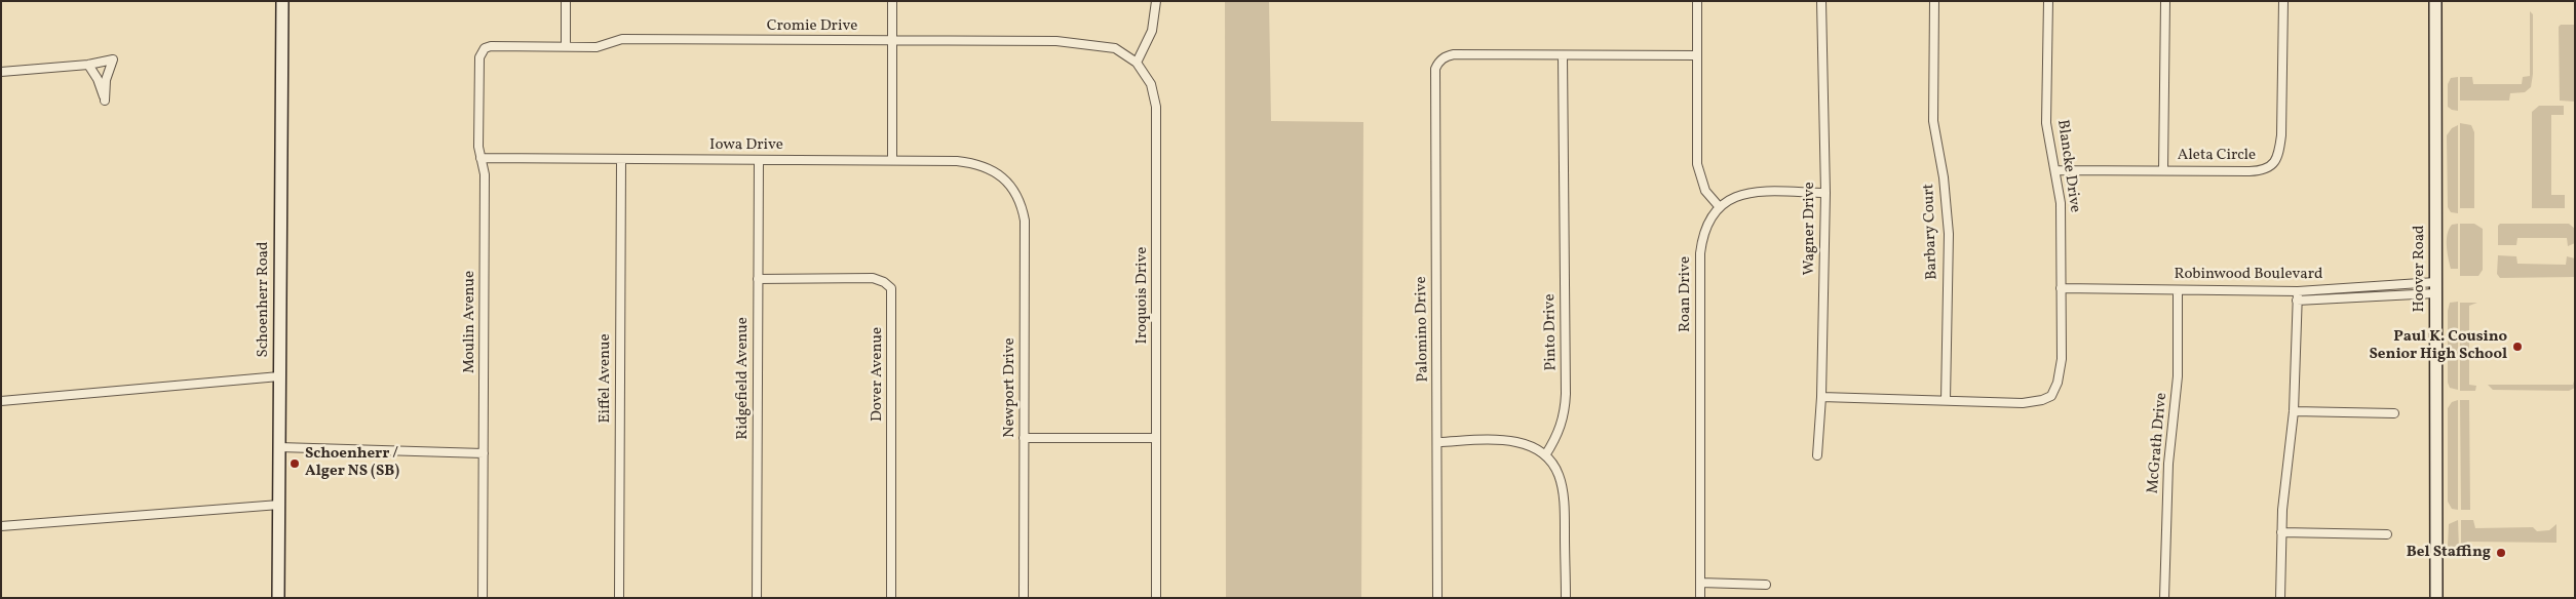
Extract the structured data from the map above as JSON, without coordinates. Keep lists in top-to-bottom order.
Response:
{
  "streets": {
    "main road": ["Hoover Road", "Schoenherr Road"],
    "street": [
      "Cromie Drive",
      "Iowa Drive",
      "Aleta Circle",
      "Blancke Drive",
      "Wagner Drive",
      "Barbary Court",
      "Robinwood Boulevard",
      "Roan Drive",
      "Iroquois Drive",
      "Moulin Avenue",
      "Palomino Drive",
      "Pinto Drive",
      "Dover Avenue",
      "Eiffel Avenue",
      "Ridgefield Avenue",
      "Newport Drive",
      "McGrath Drive"
    ]
  },
  "crossings": [
    ["Cromie Drive", "Iroquois Drive"],
    ["Cromie Drive", "Moulin Avenue"],
    ["Iowa Drive", "Moulin Avenue"],
    ["Iowa Drive", "Eiffel Avenue"],
    ["Iowa Drive", "Ridgefield Avenue"],
    ["Iowa Drive", "Newport Drive"],
    ["Aleta Circle", "Blancke Drive"],
    ["Blancke Drive", "Barbary Court"],
    ["Blancke Drive", "Robinwood Boulevard"],
    ["Hoover Road", "Robinwood Boulevard"],
    ["Robinwood Boulevard", "McGrath Drive"],
    ["Palomino Drive", "Pinto Drive"],
    ["Dover Avenue", "Ridgefield Avenue"]
  ],
  "places": ["Paul K. Cousino Senior High School", "Schoenherr / Alger NS (SB)", "Bel Staffing"]
}
